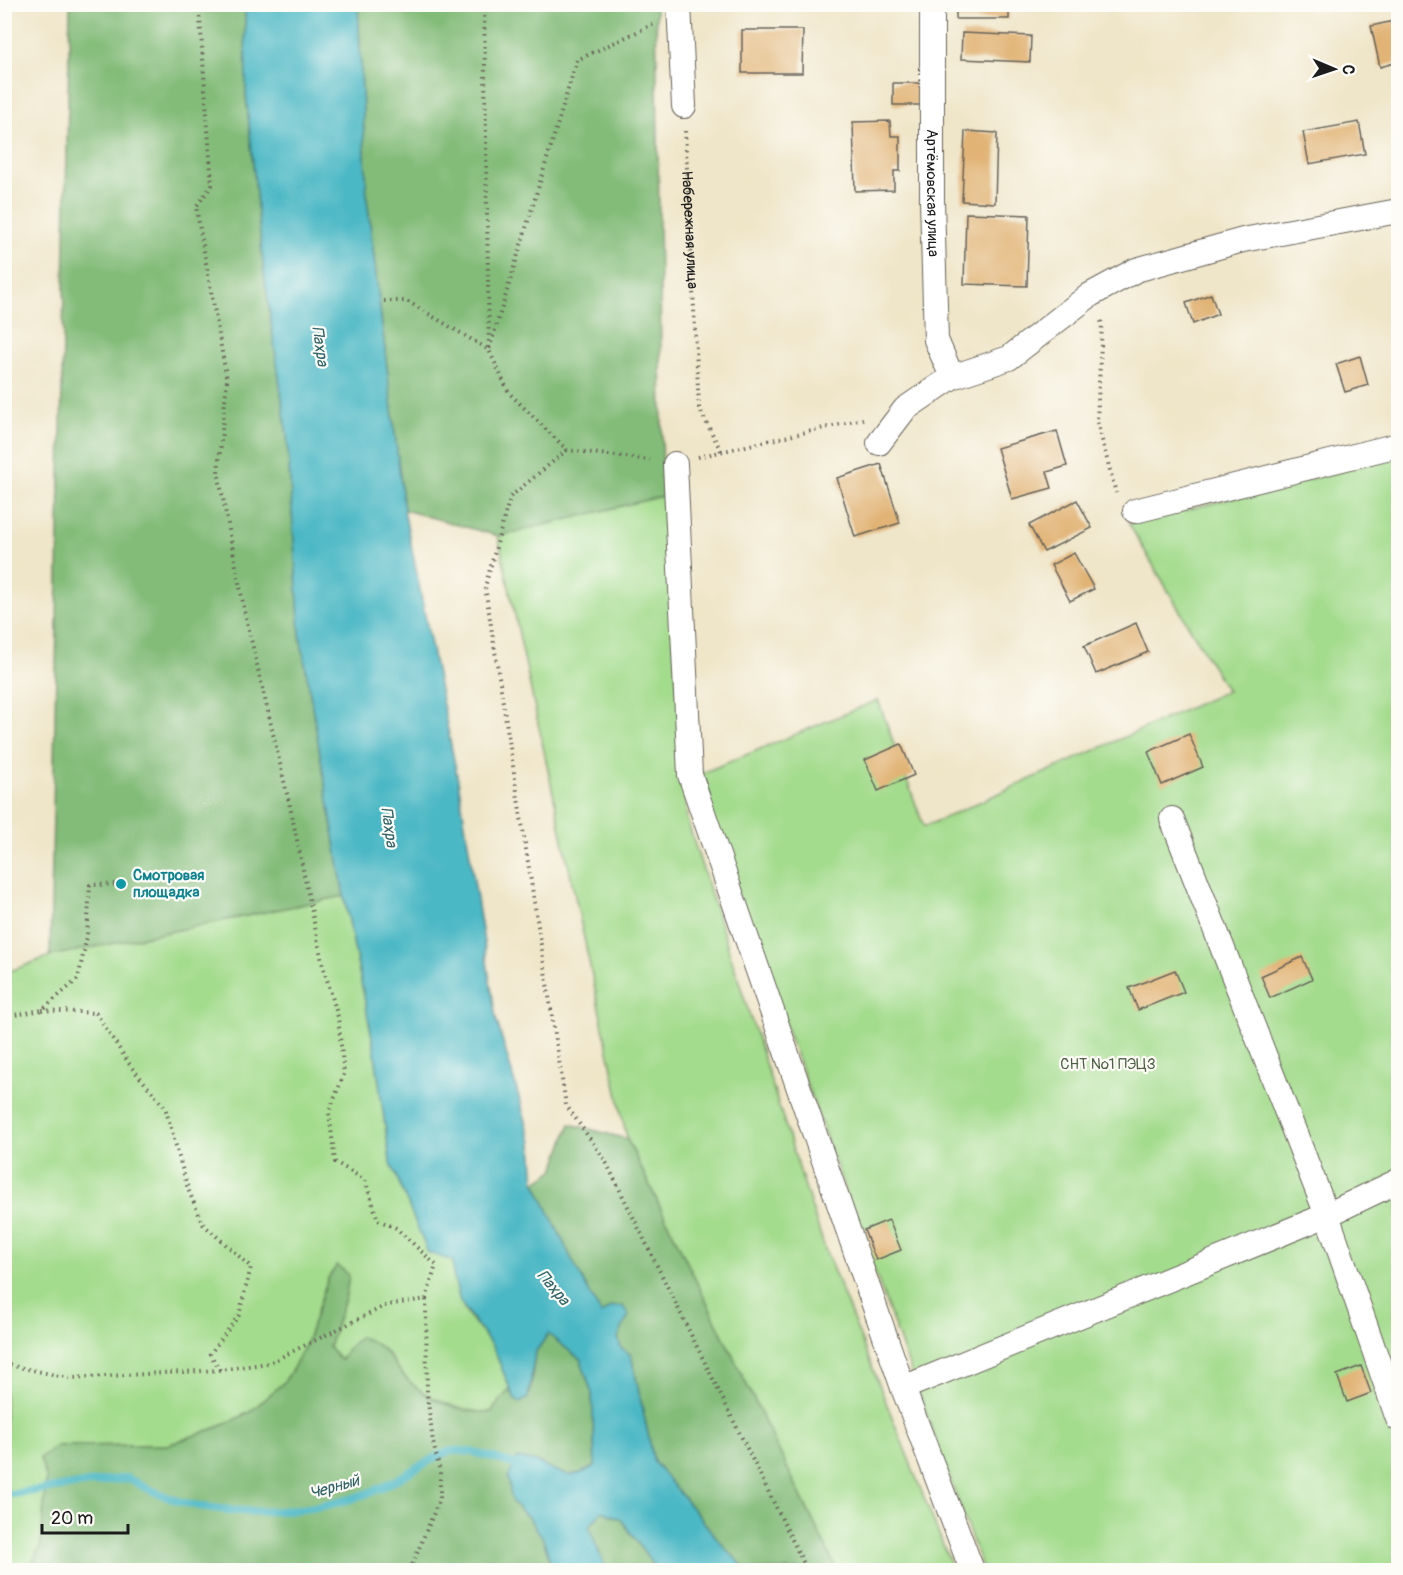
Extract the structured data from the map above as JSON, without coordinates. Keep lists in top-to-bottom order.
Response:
{
  "streets": {
    "street": ["Артёмовская улица"],
    "path": ["Набережная улица"]
  },
  "water": ["Пахра", "Черный"],
  "parks": ["СНТ №1 ПЭЦЗ"],
  "places": ["Смотровая площадка"],
  "scale_bar": "20 m",
  "north": "right"
}
